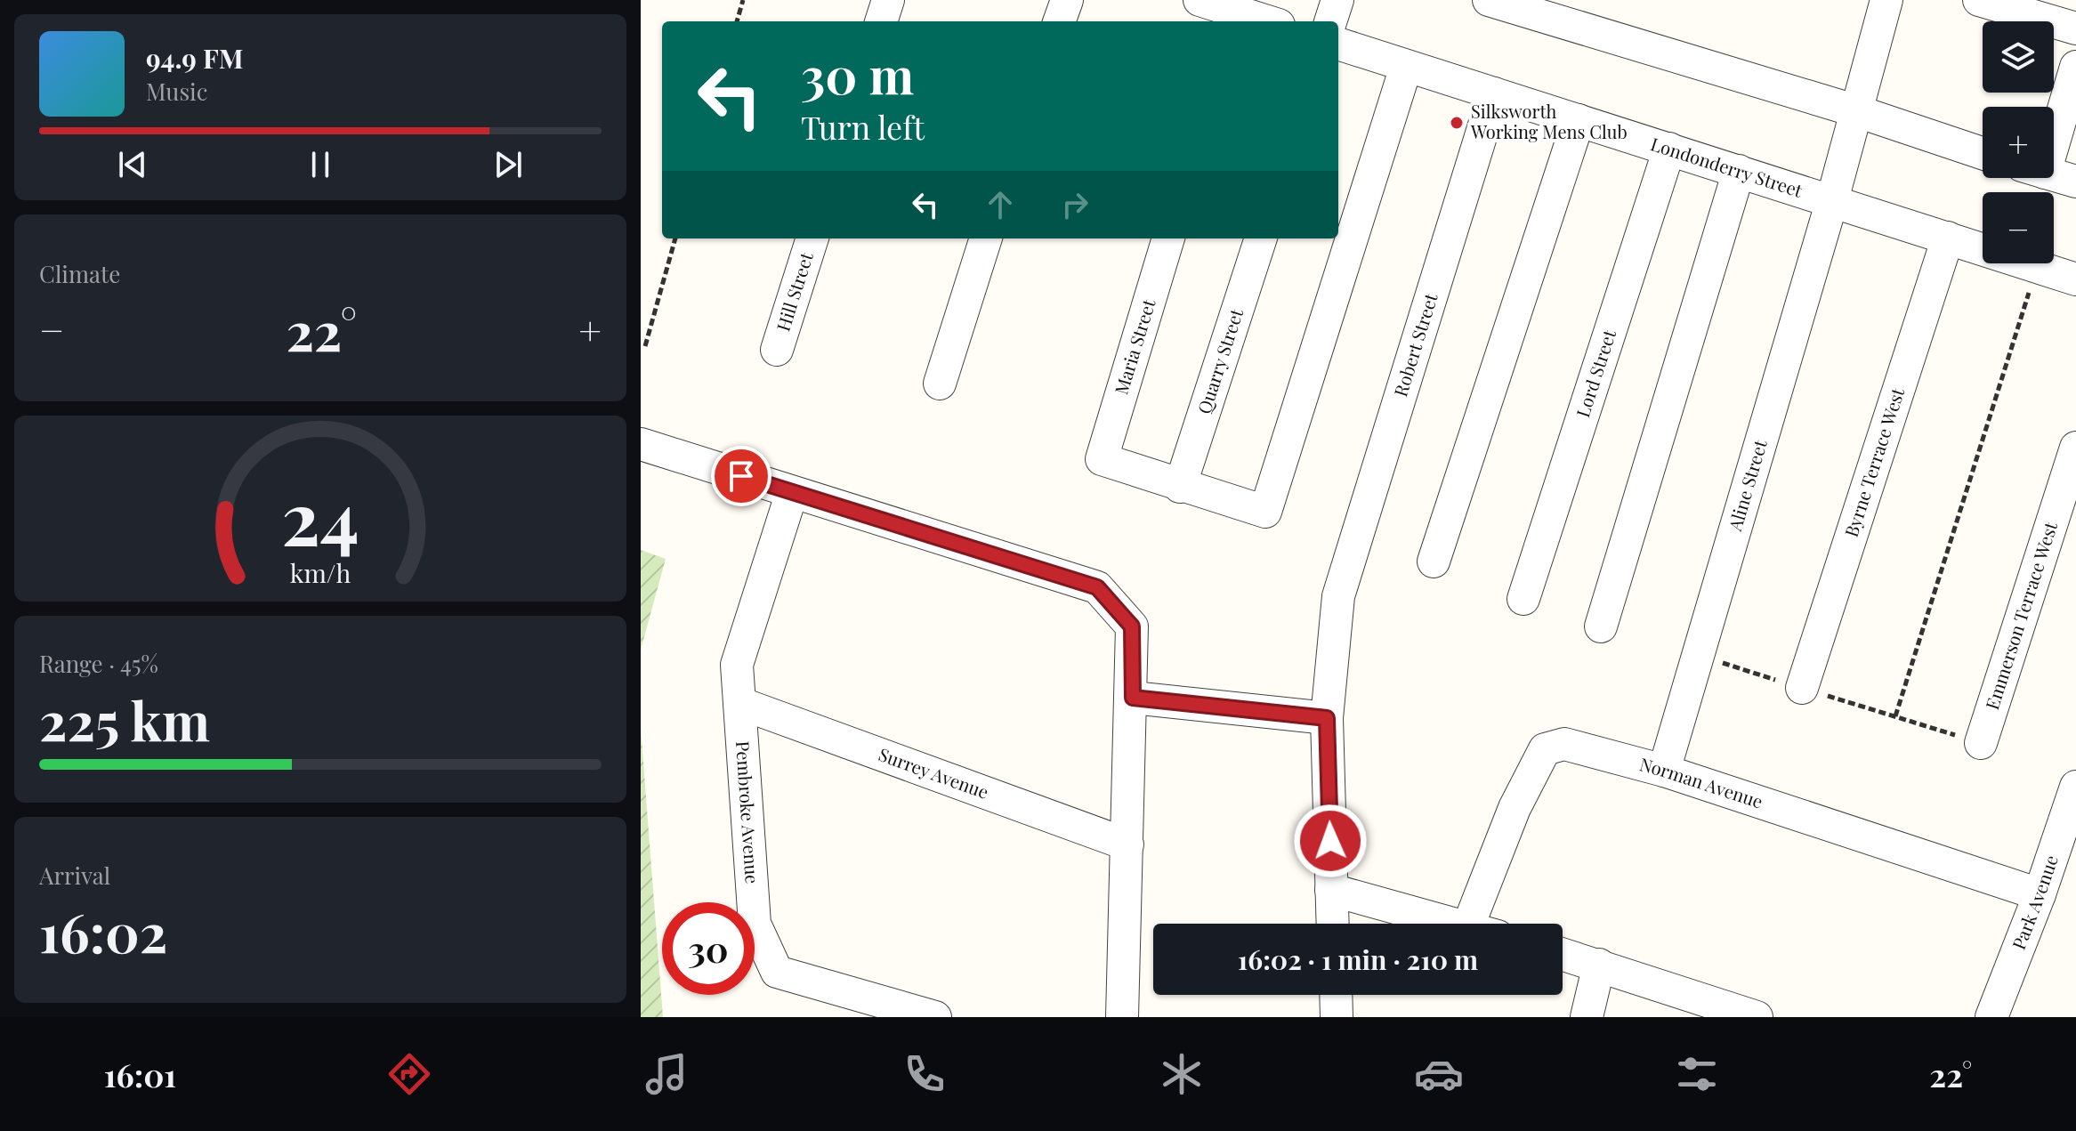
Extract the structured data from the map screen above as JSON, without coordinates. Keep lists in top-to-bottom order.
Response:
{
  "streets": {
    "street": [
      "Londonderry Street",
      "Hill Street",
      "Robert Street",
      "Maria Street",
      "Quarry Street",
      "Lord Street",
      "Byrne Terrace West",
      "Aline Street",
      "Emmerson Terrace West",
      "Surrey Avenue",
      "Norman Avenue",
      "Pembroke Avenue",
      "Park Avenue"
    ]
  },
  "crossings": [
    ["Londonderry Street", "Robert Street"],
    ["Londonderry Street", "Lord Street"],
    ["Londonderry Street", "Byrne Terrace West"],
    ["Londonderry Street", "Aline Street"],
    ["Maria Street", "Quarry Street"],
    ["Aline Street", "Norman Avenue"],
    ["Surrey Avenue", "Pembroke Avenue"],
    ["Norman Avenue", "Park Avenue"]
  ],
  "places": ["Silksworth Working Mens Club"],
  "page": {
    "map_buttons": ["+", "−"],
    "turn": ["30 m", "Turn left"],
    "song": ["94.9 FM", "Music"],
    "tile": [
      "Climate",
      ["Range · 45%", "225 km"],
      ["Arrival", "16:02"]
    ],
    "heat": ["−", "22°", "+"],
    "limit": "30",
    "trip": "16:02 · 1 min · 210 m",
    "tabs": ["16:01", "22°"],
    "gauge": ["24", "km/h"]
  }
}
